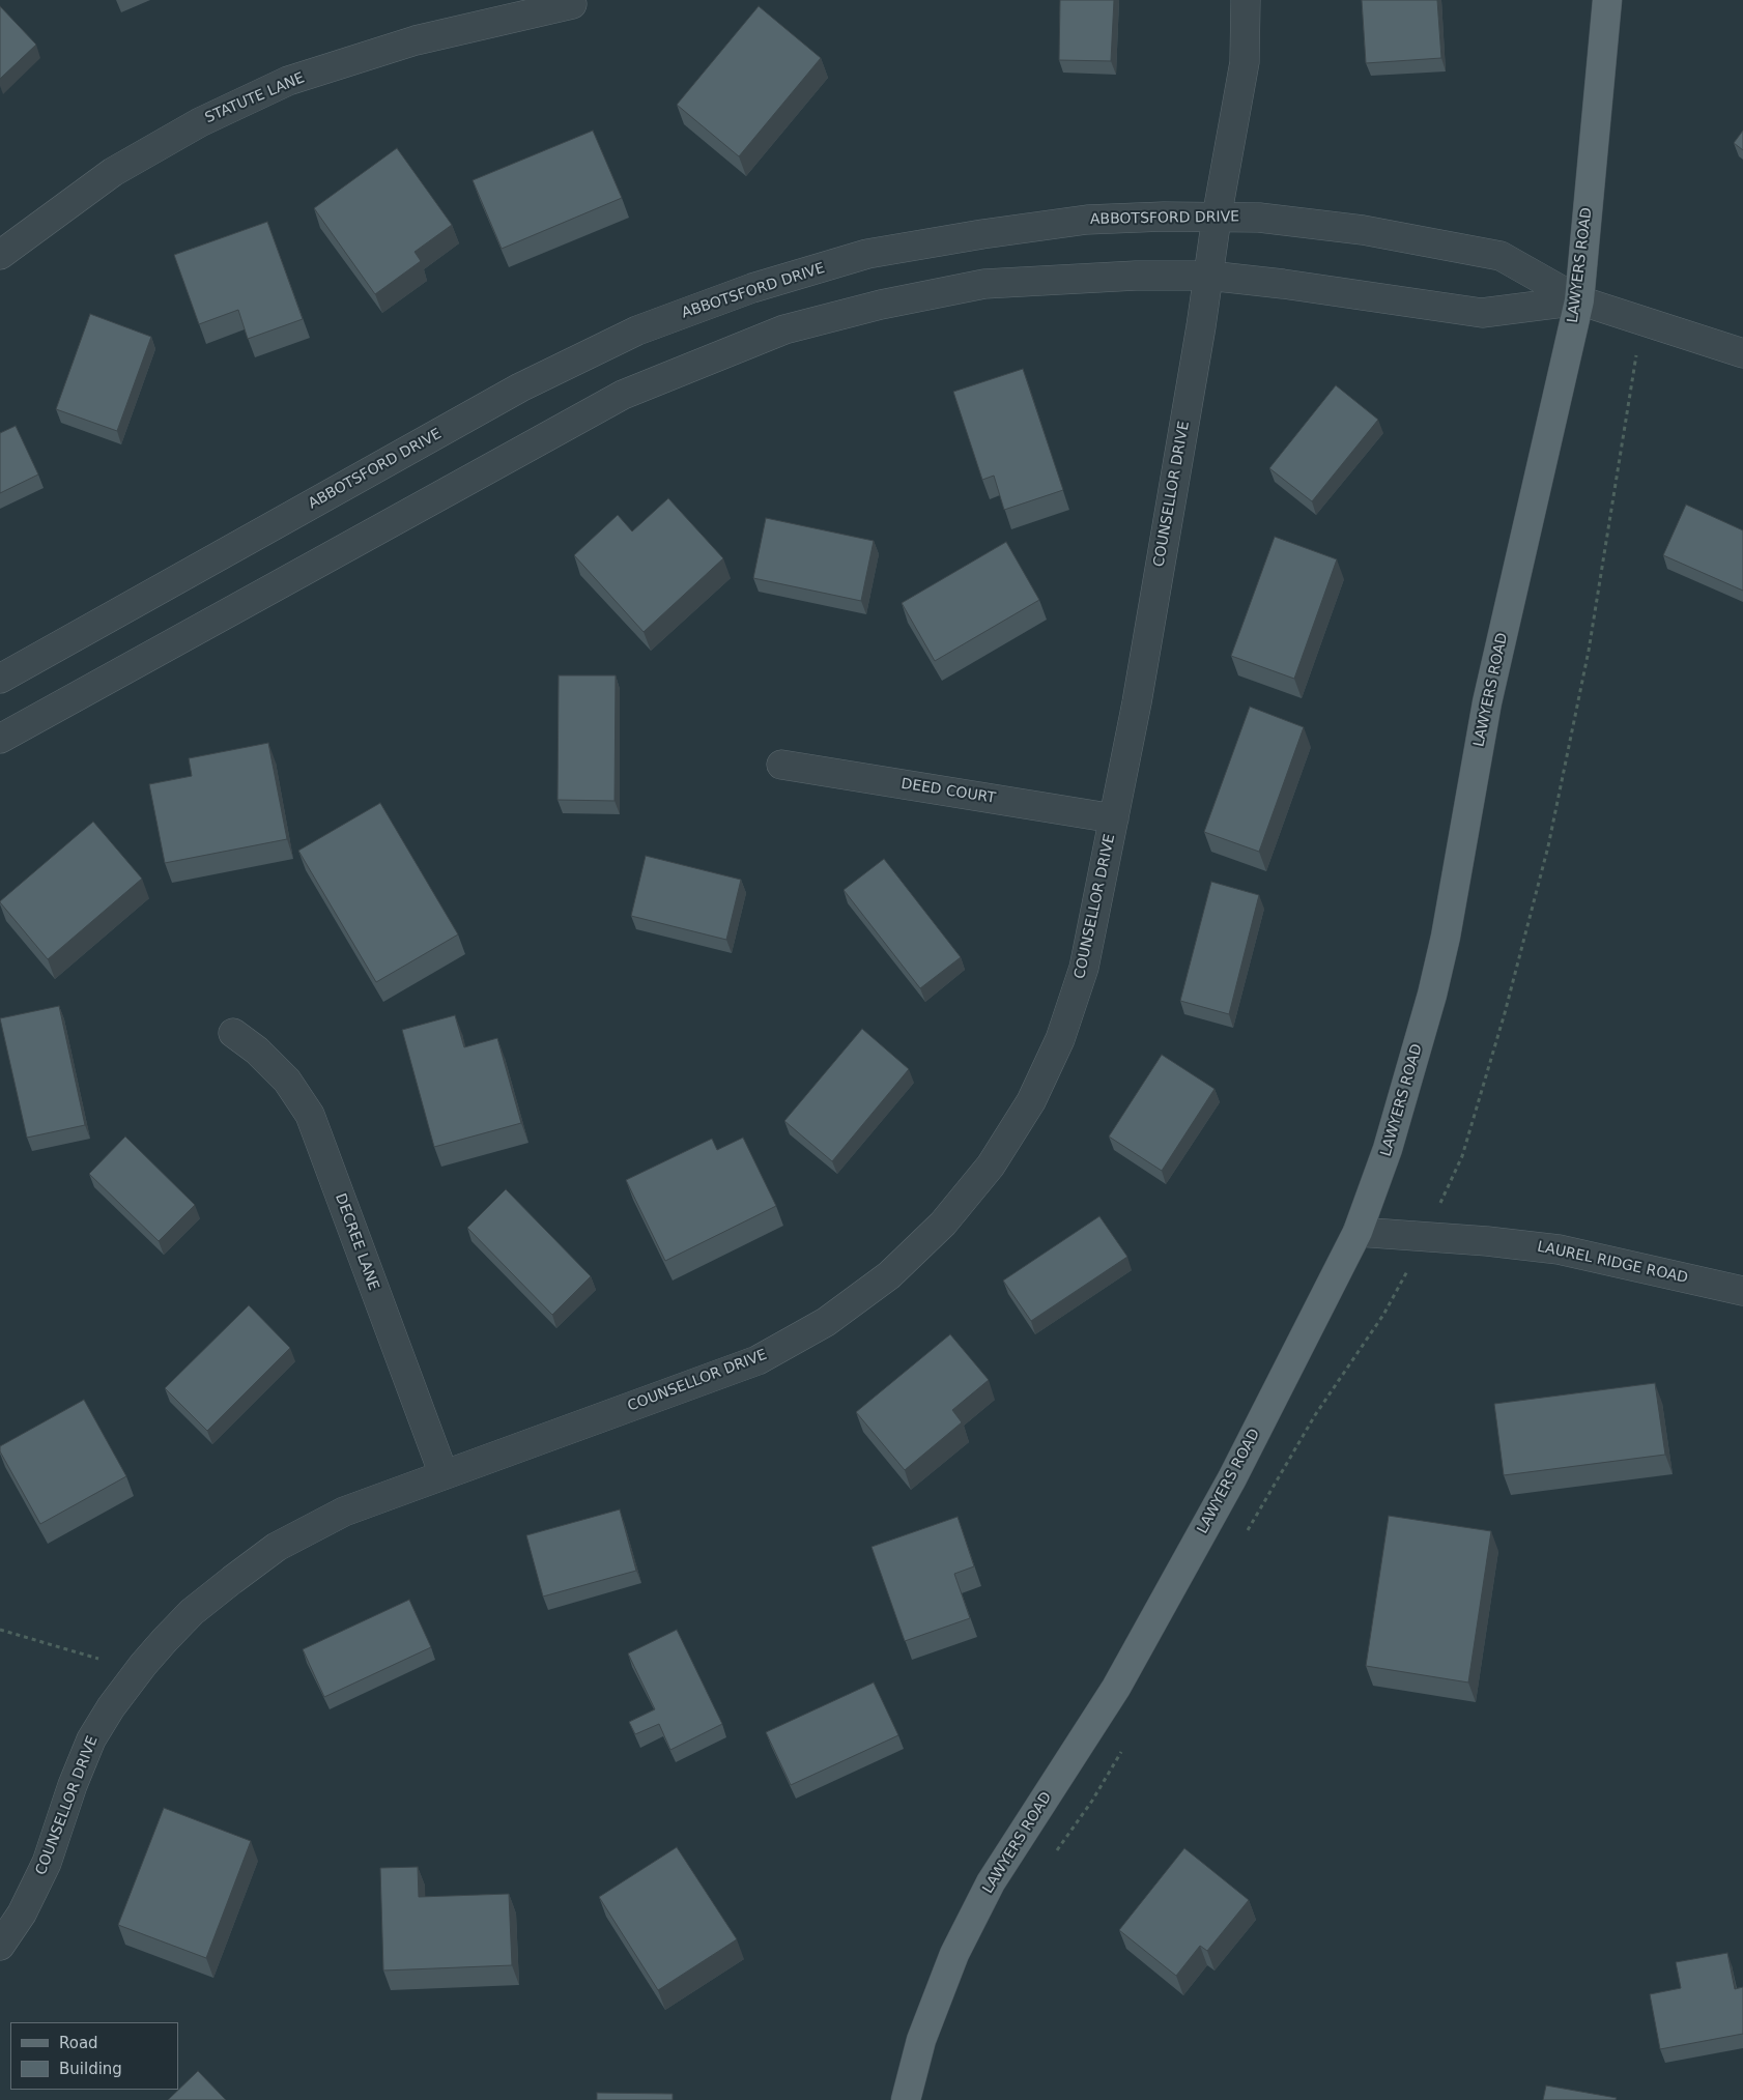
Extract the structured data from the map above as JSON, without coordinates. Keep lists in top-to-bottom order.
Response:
{
  "streets": {
    "main road": ["LAWYERS ROAD"],
    "street": [
      "STATUTE LANE",
      "ABBOTSFORD DRIVE",
      "COUNSELLOR DRIVE",
      "DEED COURT",
      "DECREE LANE",
      "LAUREL RIDGE ROAD"
    ]
  },
  "crossings": [
    ["ABBOTSFORD DRIVE", "LAWYERS ROAD"],
    ["ABBOTSFORD DRIVE", "COUNSELLOR DRIVE"],
    ["LAWYERS ROAD", "LAUREL RIDGE ROAD"],
    ["COUNSELLOR DRIVE", "DEED COURT"],
    ["COUNSELLOR DRIVE", "DECREE LANE"]
  ],
  "legend": ["Road", "Building"]
}
